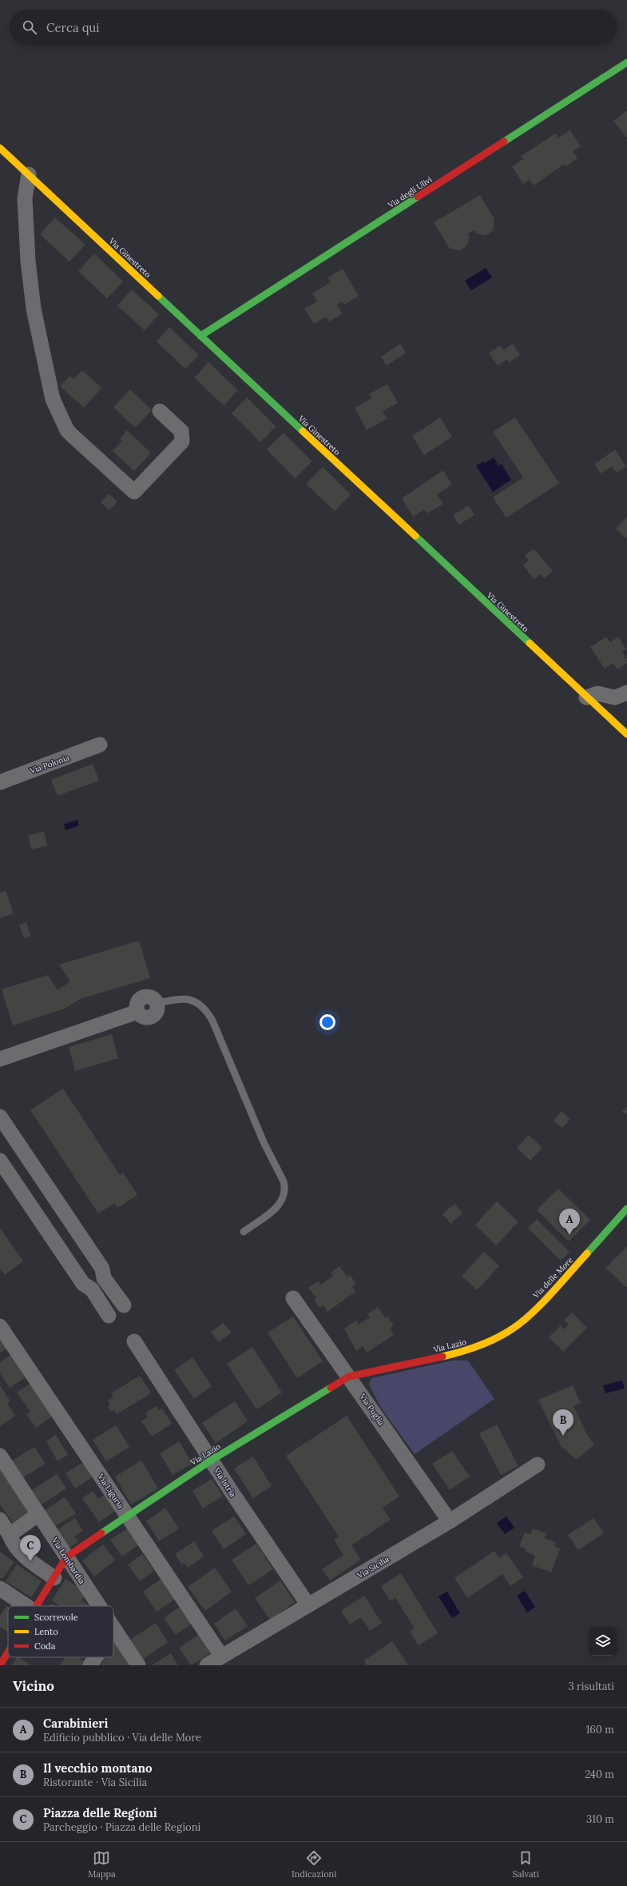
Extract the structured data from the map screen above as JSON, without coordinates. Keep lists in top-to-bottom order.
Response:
{
  "streets": {
    "street": [
      "Via degli Ulivi",
      "Via Ginestreto",
      "Via Polonia",
      "Via delle More",
      "Via Lazio",
      "Via Puglia",
      "Via Istria",
      "Via Liguria",
      "Via Lombardia",
      "Via Sicilia"
    ]
  },
  "crossings": [
    ["Via degli Ulivi", "Via Ginestreto"],
    ["Via delle More", "Via Lazio"],
    ["Via Lazio", "Via Puglia"],
    ["Via Lazio", "Via Istria"],
    ["Via Lazio", "Via Liguria"],
    ["Via Lazio", "Via Lombardia"],
    ["Via Puglia", "Via Sicilia"],
    ["Via Istria", "Via Sicilia"],
    ["Via Liguria", "Via Sicilia"]
  ],
  "legend": ["Scorrevole", "Lento", "Coda"],
  "page": {
    "search": "Cerca qui",
    "pins": ["A", "B", "C"],
    "heading": ["Vicino", "3 risultati"],
    "list": [
      {
        "mark": "A",
        "name": "Carabinieri",
        "note": "Edificio pubblico · Via delle More",
        "value": "160 m"
      },
      {
        "mark": "B",
        "name": "Il vecchio montano",
        "note": "Ristorante · Via Sicilia",
        "value": "240 m"
      },
      {
        "mark": "C",
        "name": "Piazza delle Regioni",
        "note": "Parcheggio · Piazza delle Regioni",
        "value": "310 m"
      }
    ],
    "nav": ["Mappa", "Indicazioni", "Salvati"]
  }
}
